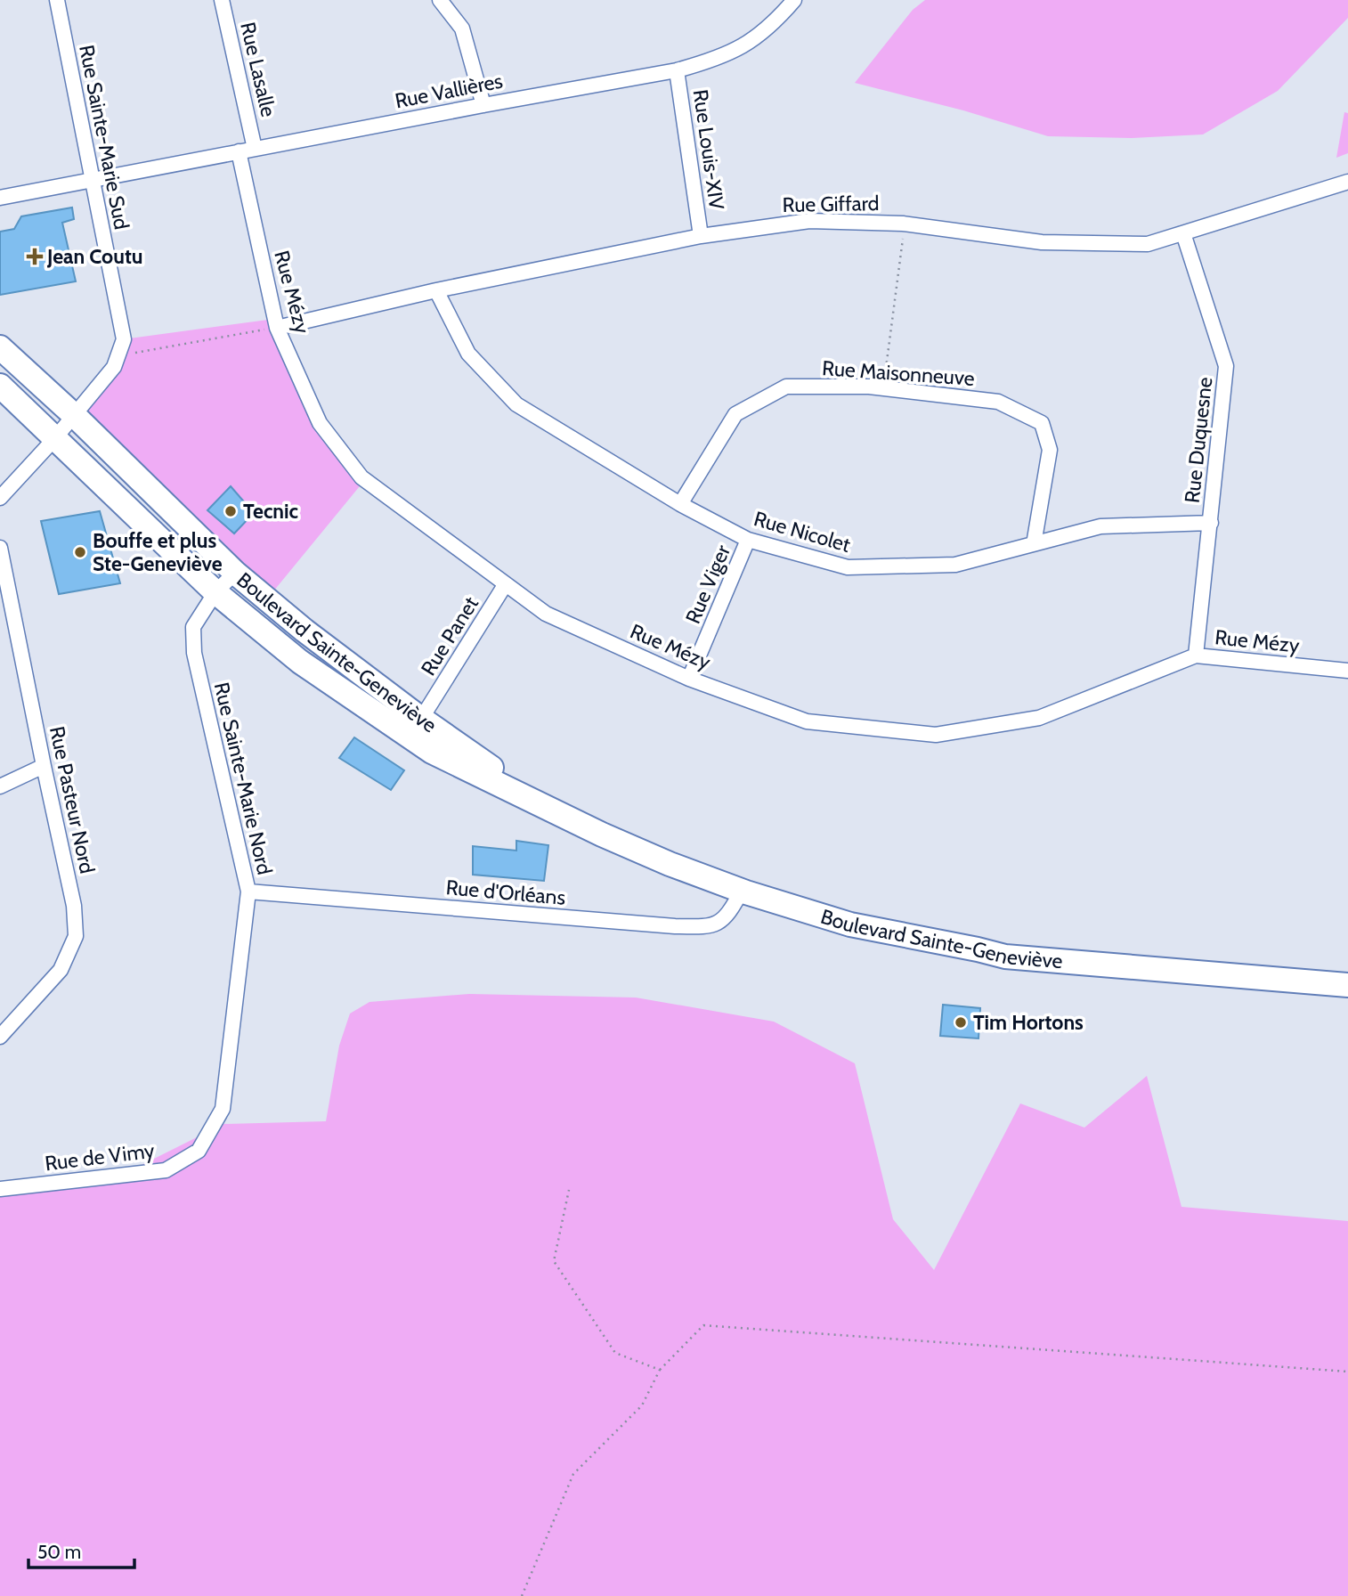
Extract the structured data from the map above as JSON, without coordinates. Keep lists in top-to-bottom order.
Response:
{
  "streets": {
    "main road": ["Boulevard Sainte-Geneviève"],
    "street": [
      "Rue Lasalle",
      "Rue Vallières",
      "Rue Sainte-Marie Sud",
      "Rue Louis-XIV",
      "Rue Giffard",
      "Rue Mézy",
      "Rue Maisonneuve",
      "Rue Duquesne",
      "Rue Nicolet",
      "Rue Viger",
      "Rue Panet",
      "Rue Sainte-Marie Nord",
      "Rue Pasteur Nord",
      "Rue d'Orléans",
      "Rue de Vimy"
    ]
  },
  "crossings": [
    ["Rue Lasalle", "Rue Vallières"],
    ["Rue Vallières", "Rue Sainte-Marie Sud"],
    ["Rue Vallières", "Rue Louis-XIV"],
    ["Rue Vallières", "Rue Mézy"],
    ["Rue Sainte-Marie Sud", "Boulevard Sainte-Geneviève"],
    ["Rue Louis-XIV", "Rue Giffard"],
    ["Rue Giffard", "Rue Mézy"],
    ["Rue Giffard", "Rue Duquesne"],
    ["Rue Giffard", "Rue Nicolet"],
    ["Rue Mézy", "Rue Duquesne"],
    ["Rue Mézy", "Rue Viger"],
    ["Rue Mézy", "Rue Panet"],
    ["Rue Maisonneuve", "Rue Nicolet"],
    ["Rue Duquesne", "Rue Nicolet"],
    ["Rue Nicolet", "Rue Viger"],
    ["Boulevard Sainte-Geneviève", "Rue Sainte-Marie Nord"],
    ["Boulevard Sainte-Geneviève", "Rue d'Orléans"],
    ["Rue Sainte-Marie Nord", "Rue d'Orléans"],
    ["Rue Sainte-Marie Nord", "Rue de Vimy"]
  ],
  "places": {
    "health": ["Jean Coutu"],
    "other": ["Tecnic", "Bouffe et plus Ste-Geneviève", "Tim Hortons"]
  },
  "scale_bar": "50 m"
}
